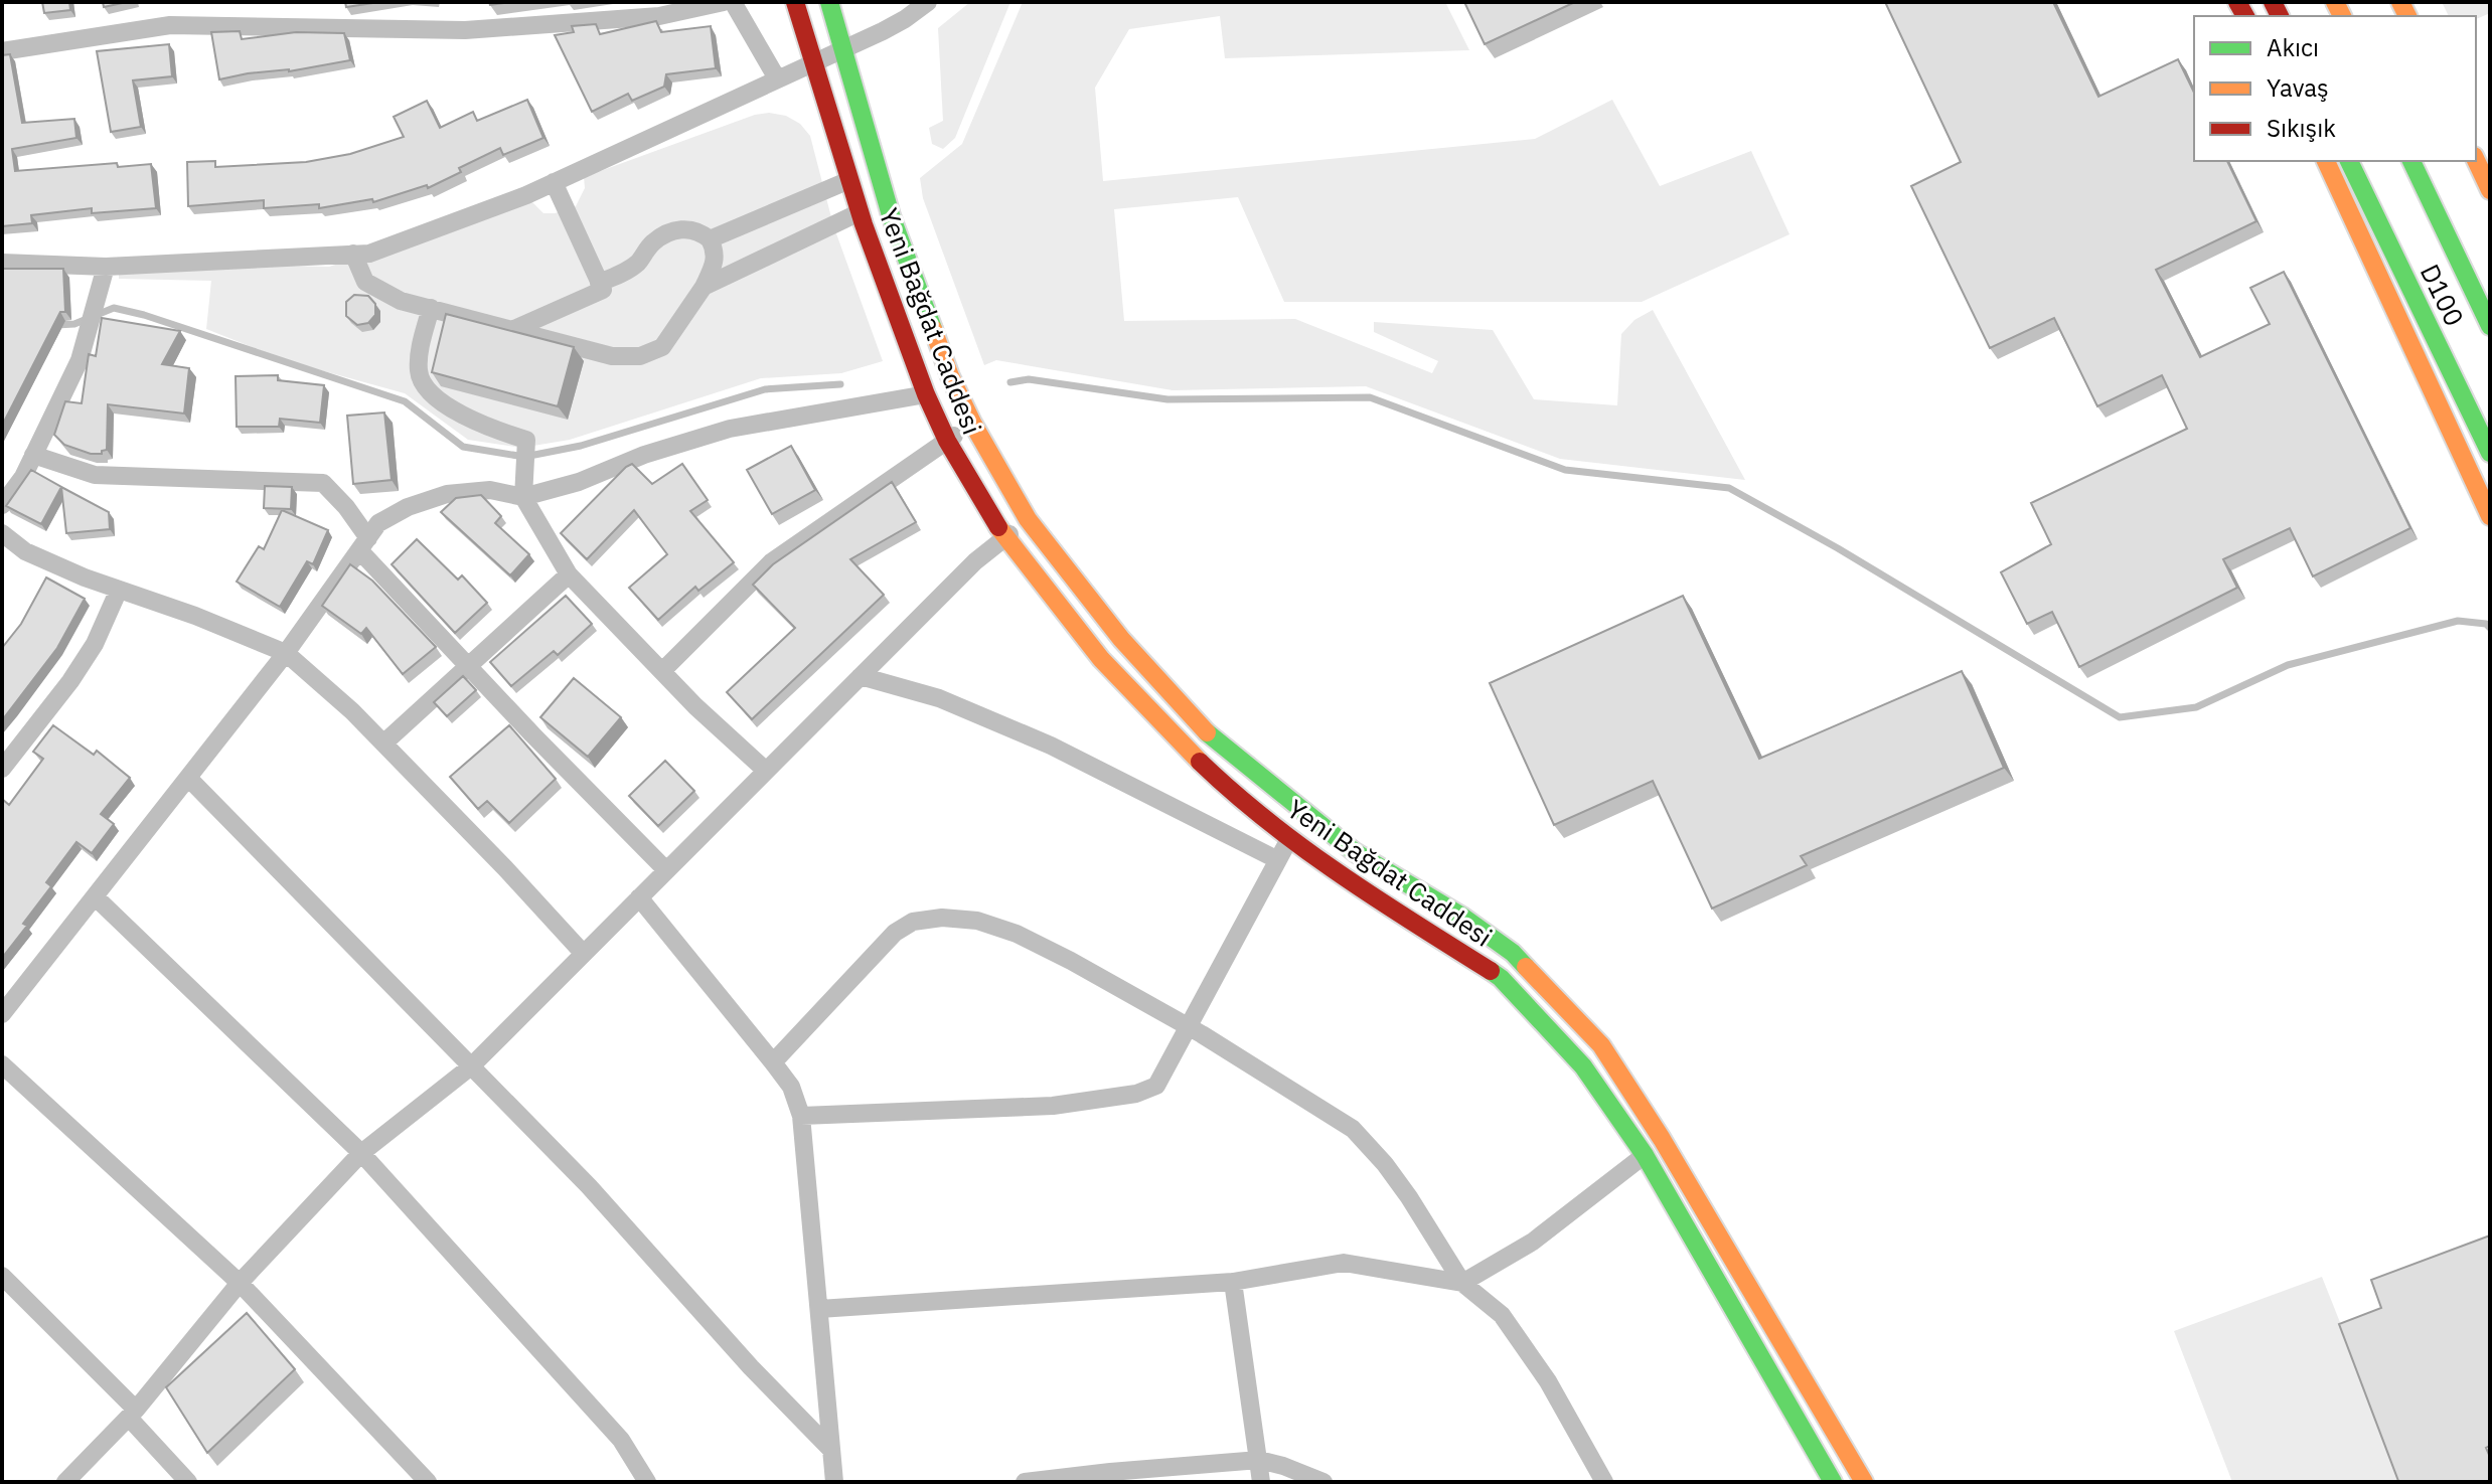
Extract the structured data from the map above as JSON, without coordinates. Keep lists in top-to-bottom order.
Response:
{
  "streets": {
    "main road": ["D100", "Yeni Bağdat Caddesi"]
  },
  "legend": ["Akıcı", "Yavaş", "Sıkışık"]
}
